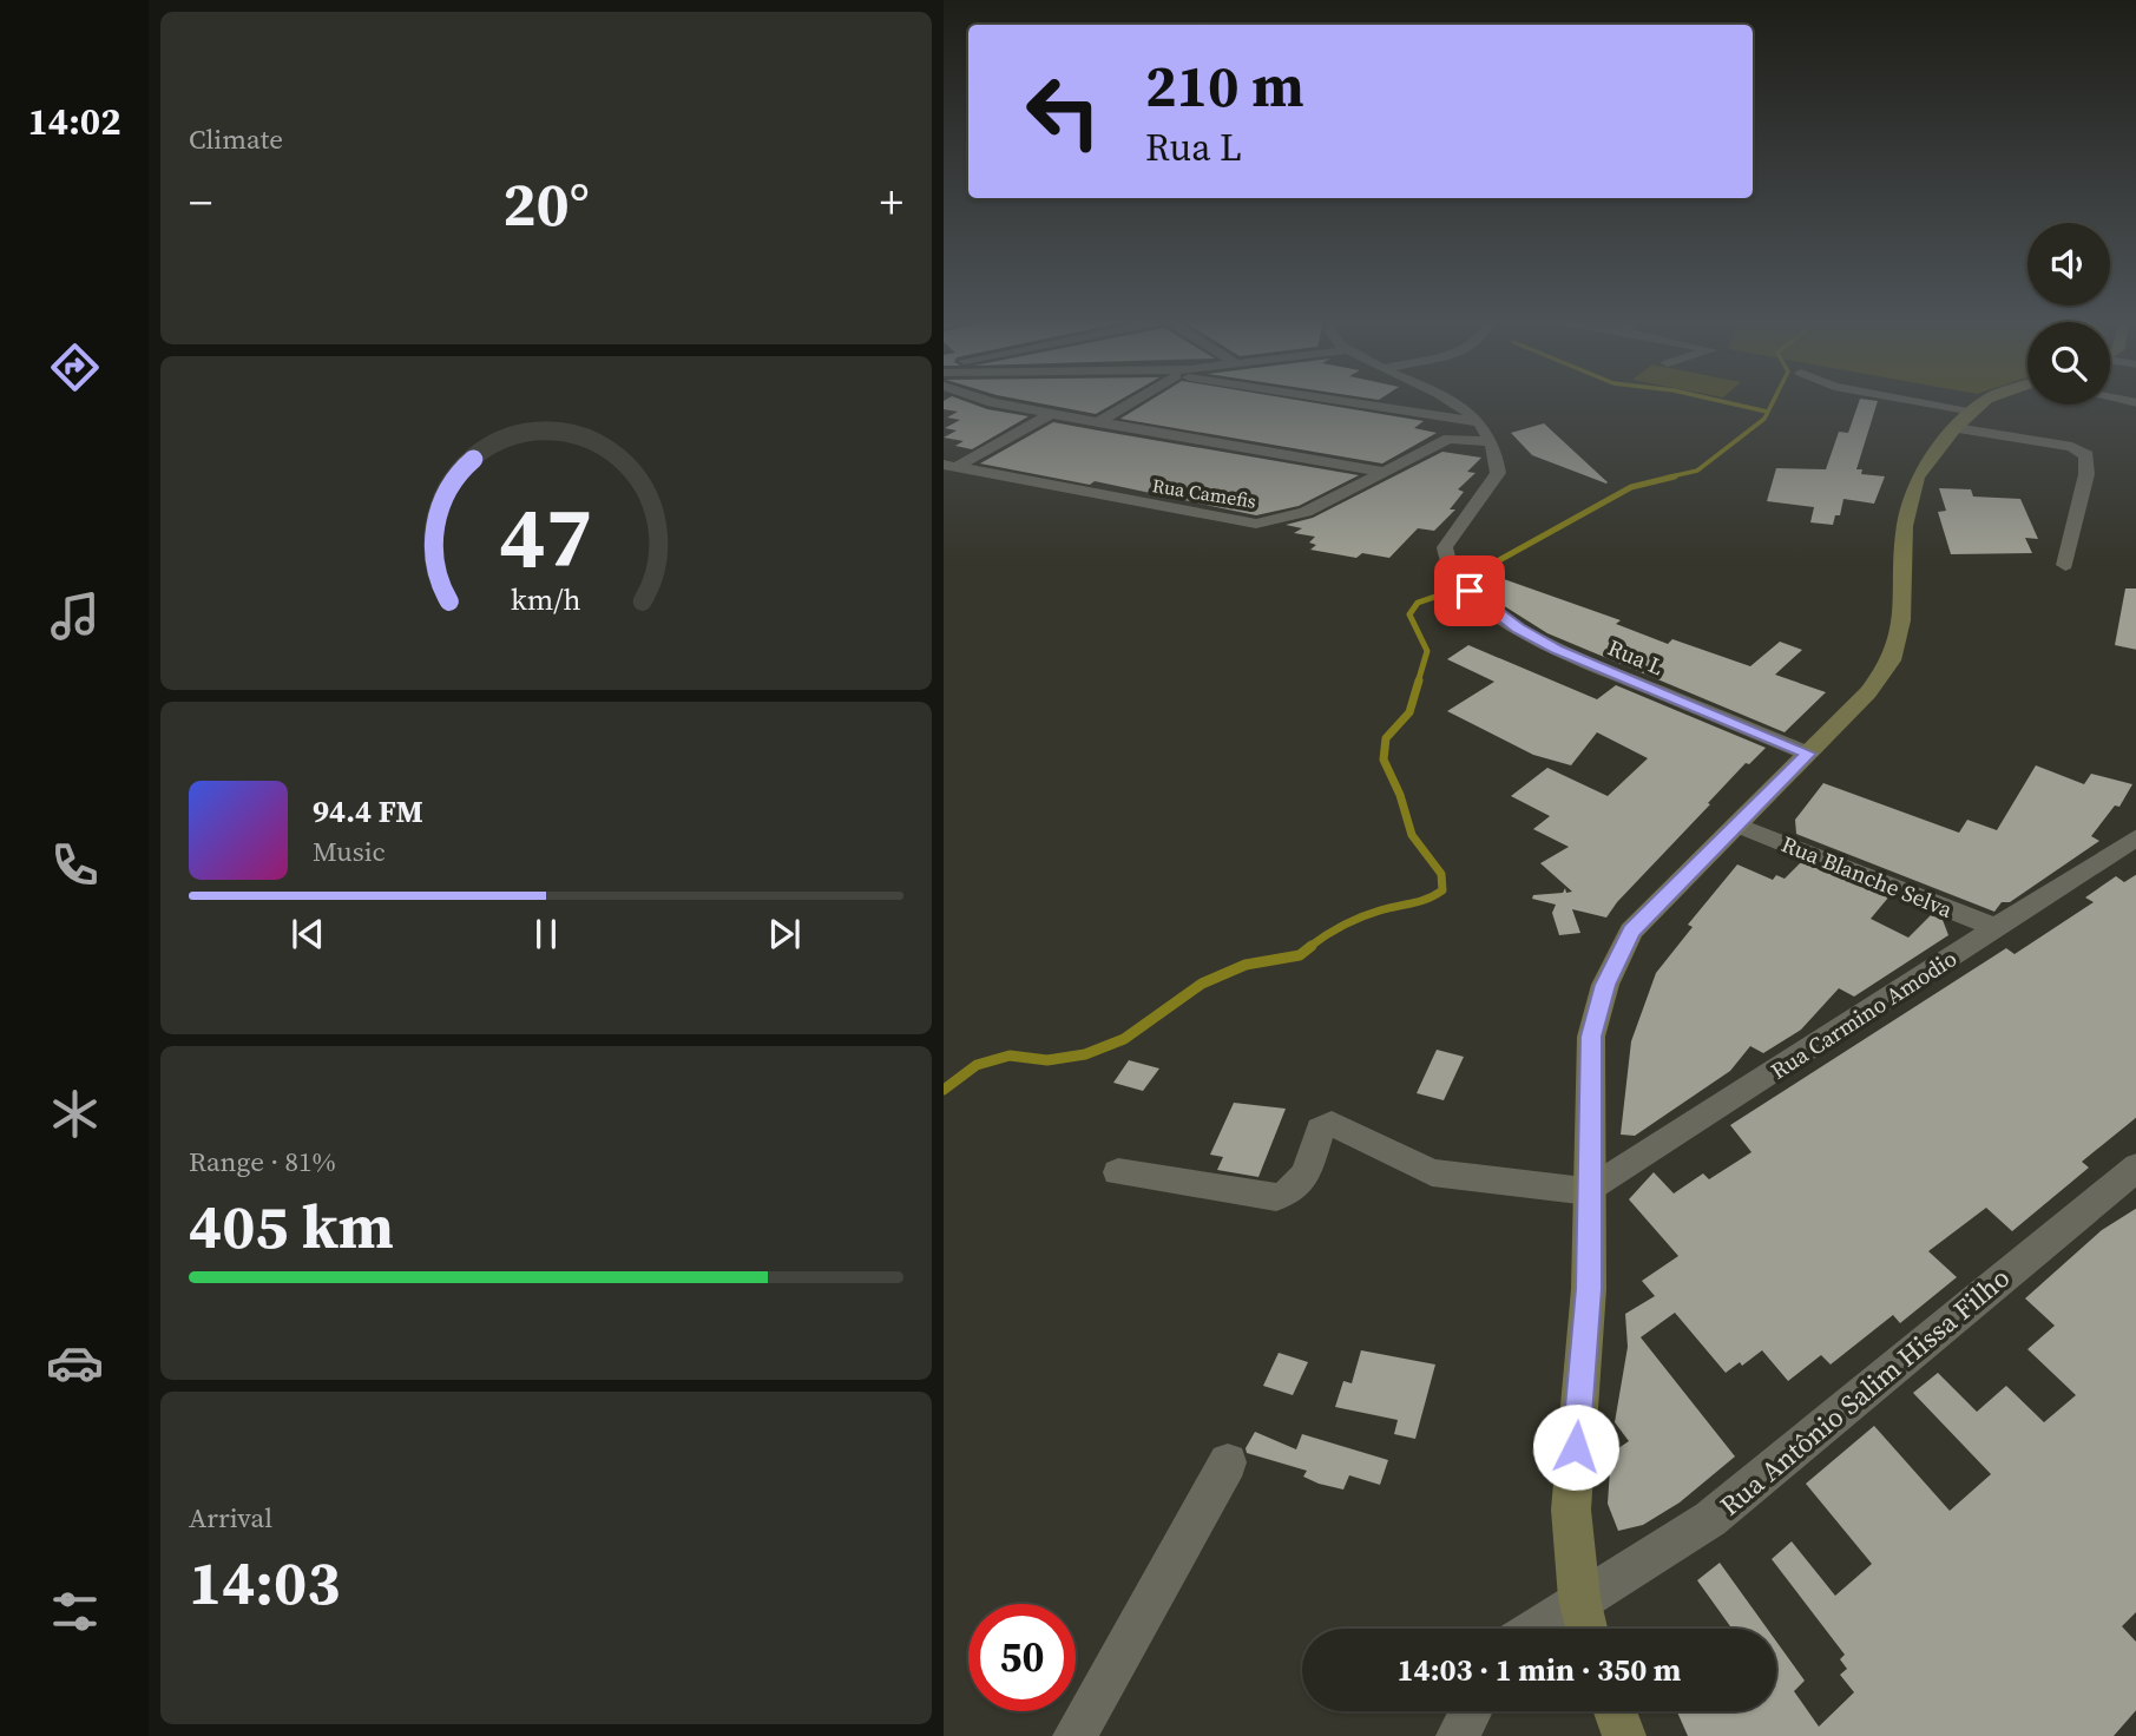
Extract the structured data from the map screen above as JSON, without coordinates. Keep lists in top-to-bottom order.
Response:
{
  "streets": {
    "street": [
      "Rua Camefis",
      "Rua L",
      "Rua Blanche Selva",
      "Rua Carmino Amodio",
      "Rua Antônio Salim Hissa Filho"
    ]
  },
  "crossings": [
    ["Rua Camefis", "Rua L"],
    ["Rua Blanche Selva", "Rua Carmino Amodio"]
  ],
  "page": {
    "tabs": "14:02",
    "tile": [
      "Climate",
      ["Range · 81%", "405 km"],
      ["Arrival", "14:03"]
    ],
    "turn": ["210 m", "Rua L"],
    "heat": ["−", "20°", "+"],
    "song": ["94.4 FM", "Music"],
    "limit": "50",
    "trip": "14:03 · 1 min · 350 m",
    "gauge": ["47", "km/h"]
  }
}
